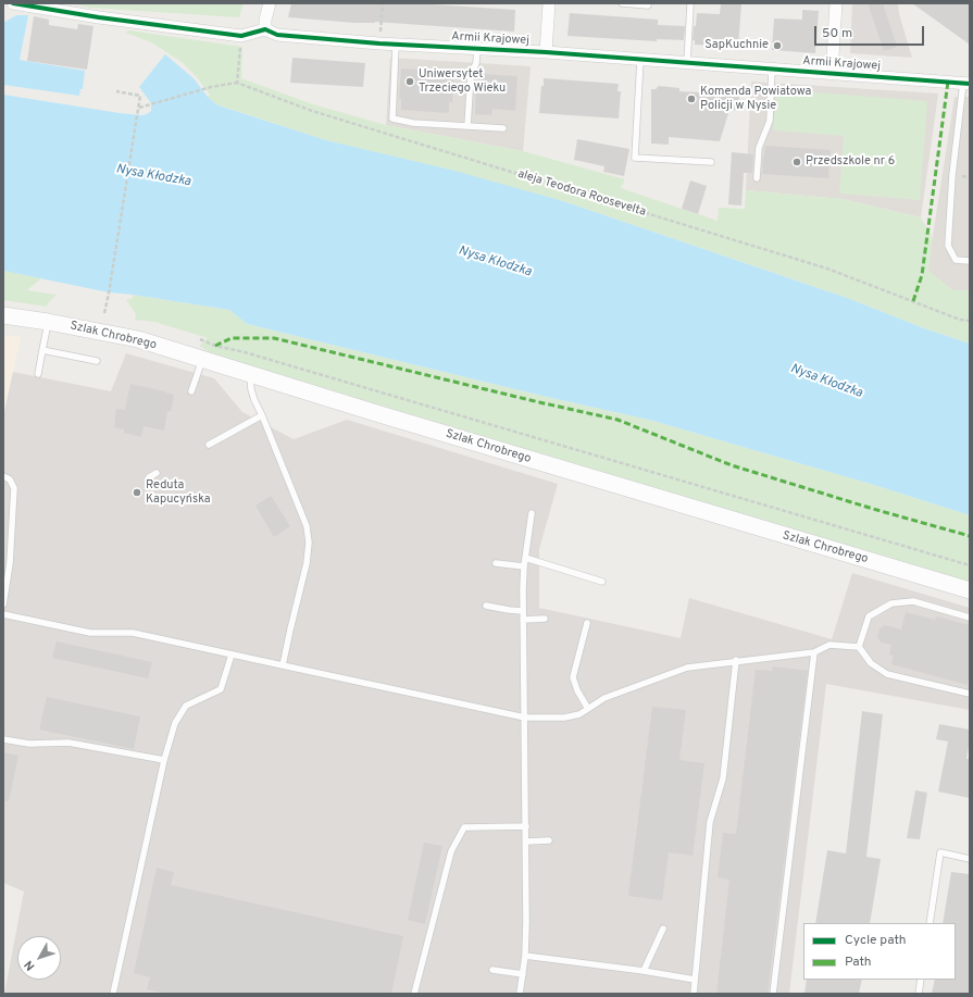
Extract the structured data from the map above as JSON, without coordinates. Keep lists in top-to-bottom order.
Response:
{
  "streets": {
    "main road": ["Szlak Chrobrego"],
    "street": ["Armii Krajowej"],
    "path": ["aleja Teodora Roosevelta"]
  },
  "water": ["Nysa Kłodzka"],
  "places": [
    "SapKuchnie",
    "Uniwersytet Trzeciego Wieku",
    "Komenda Powiatowa Policji w Nysie",
    "Przedszkole nr 6",
    "Reduta Kapucyńska"
  ],
  "legend": ["Cycle path", "Path"],
  "scale_bar": "50 m",
  "north": "bottom left"
}
